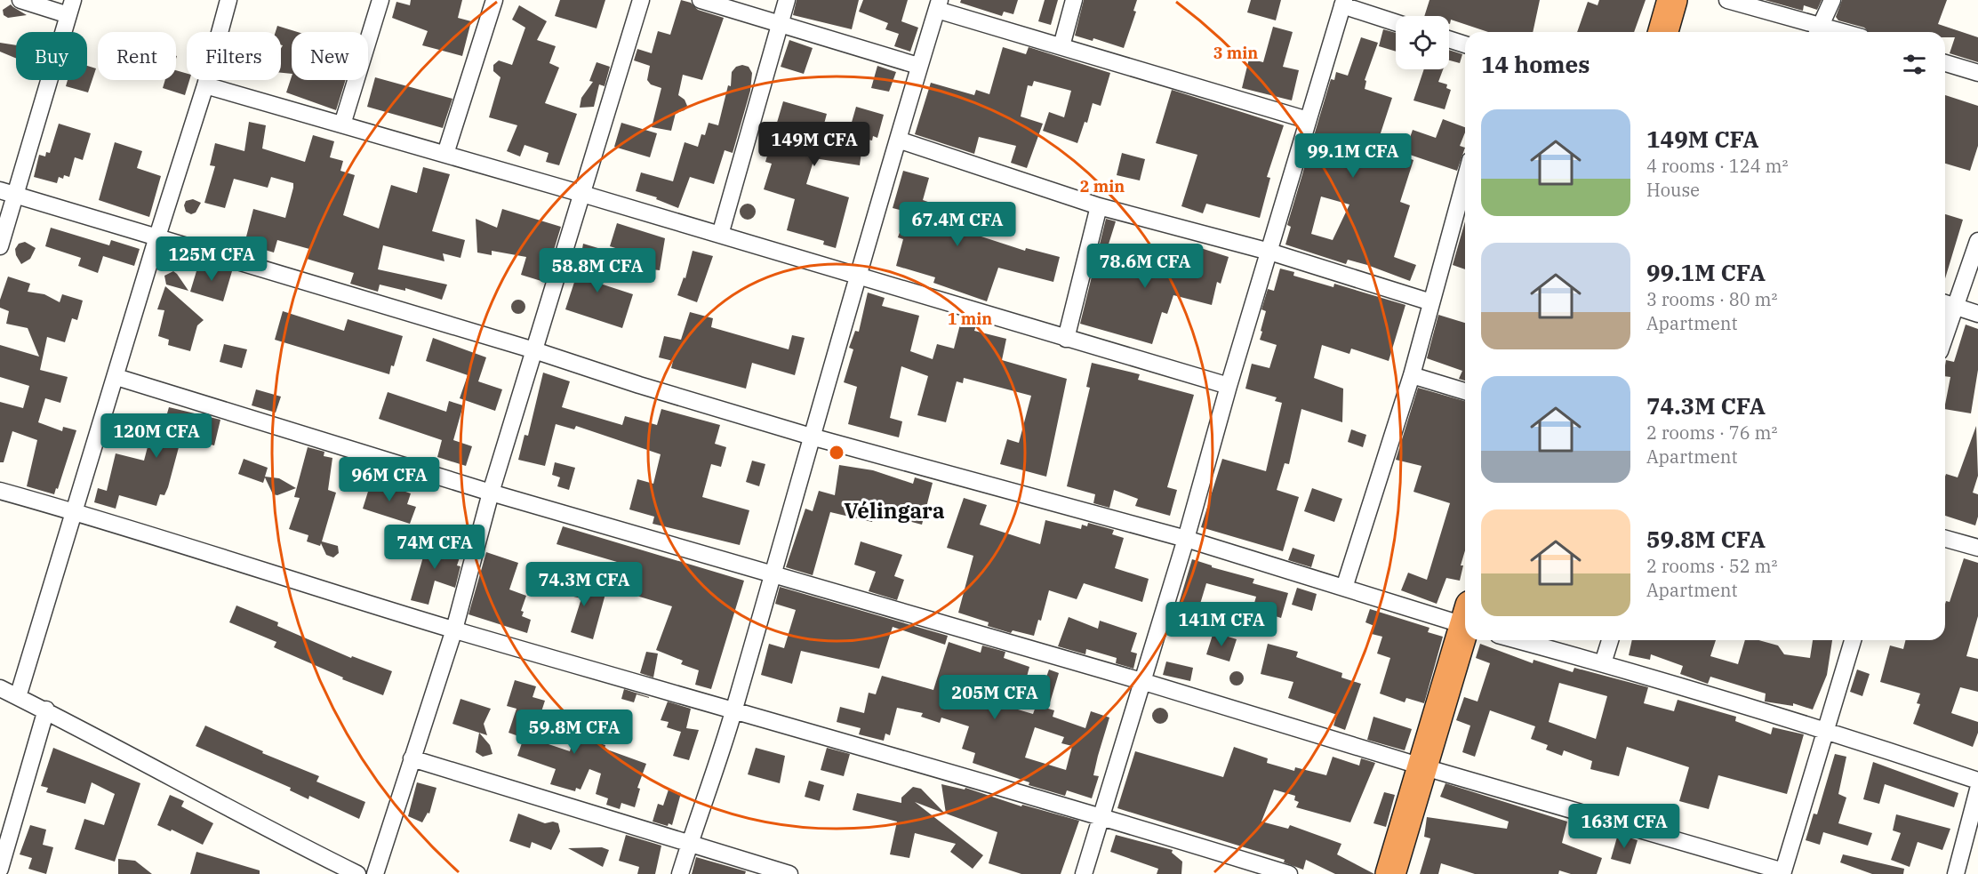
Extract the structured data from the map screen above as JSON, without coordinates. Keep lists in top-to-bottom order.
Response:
{
  "districts": ["Vélingara"],
  "page": {
    "chip": [
      "Buy",
      "Rent",
      "Filters",
      "New"
    ],
    "heading": "14 homes",
    "list": [
      {
        "name": "149M CFA",
        "note": "4 rooms · 124 m² · House"
      },
      {
        "name": "99.1M CFA",
        "note": "3 rooms · 80 m² · Apartment"
      },
      {
        "name": "74.3M CFA",
        "note": "2 rooms · 76 m² · Apartment"
      },
      {
        "name": "59.8M CFA",
        "note": "2 rooms · 52 m² · Apartment"
      }
    ],
    "price": [
      "149M CFA",
      "99.1M CFA",
      "67.4M CFA",
      "125M CFA",
      "78.6M CFA",
      "58.8M CFA",
      "120M CFA",
      "96M CFA",
      "74M CFA",
      "74.3M CFA",
      "141M CFA",
      "205M CFA",
      "59.8M CFA",
      "163M CFA"
    ]
  },
  "rings": ["3 min", "2 min", "1 min"]
}
